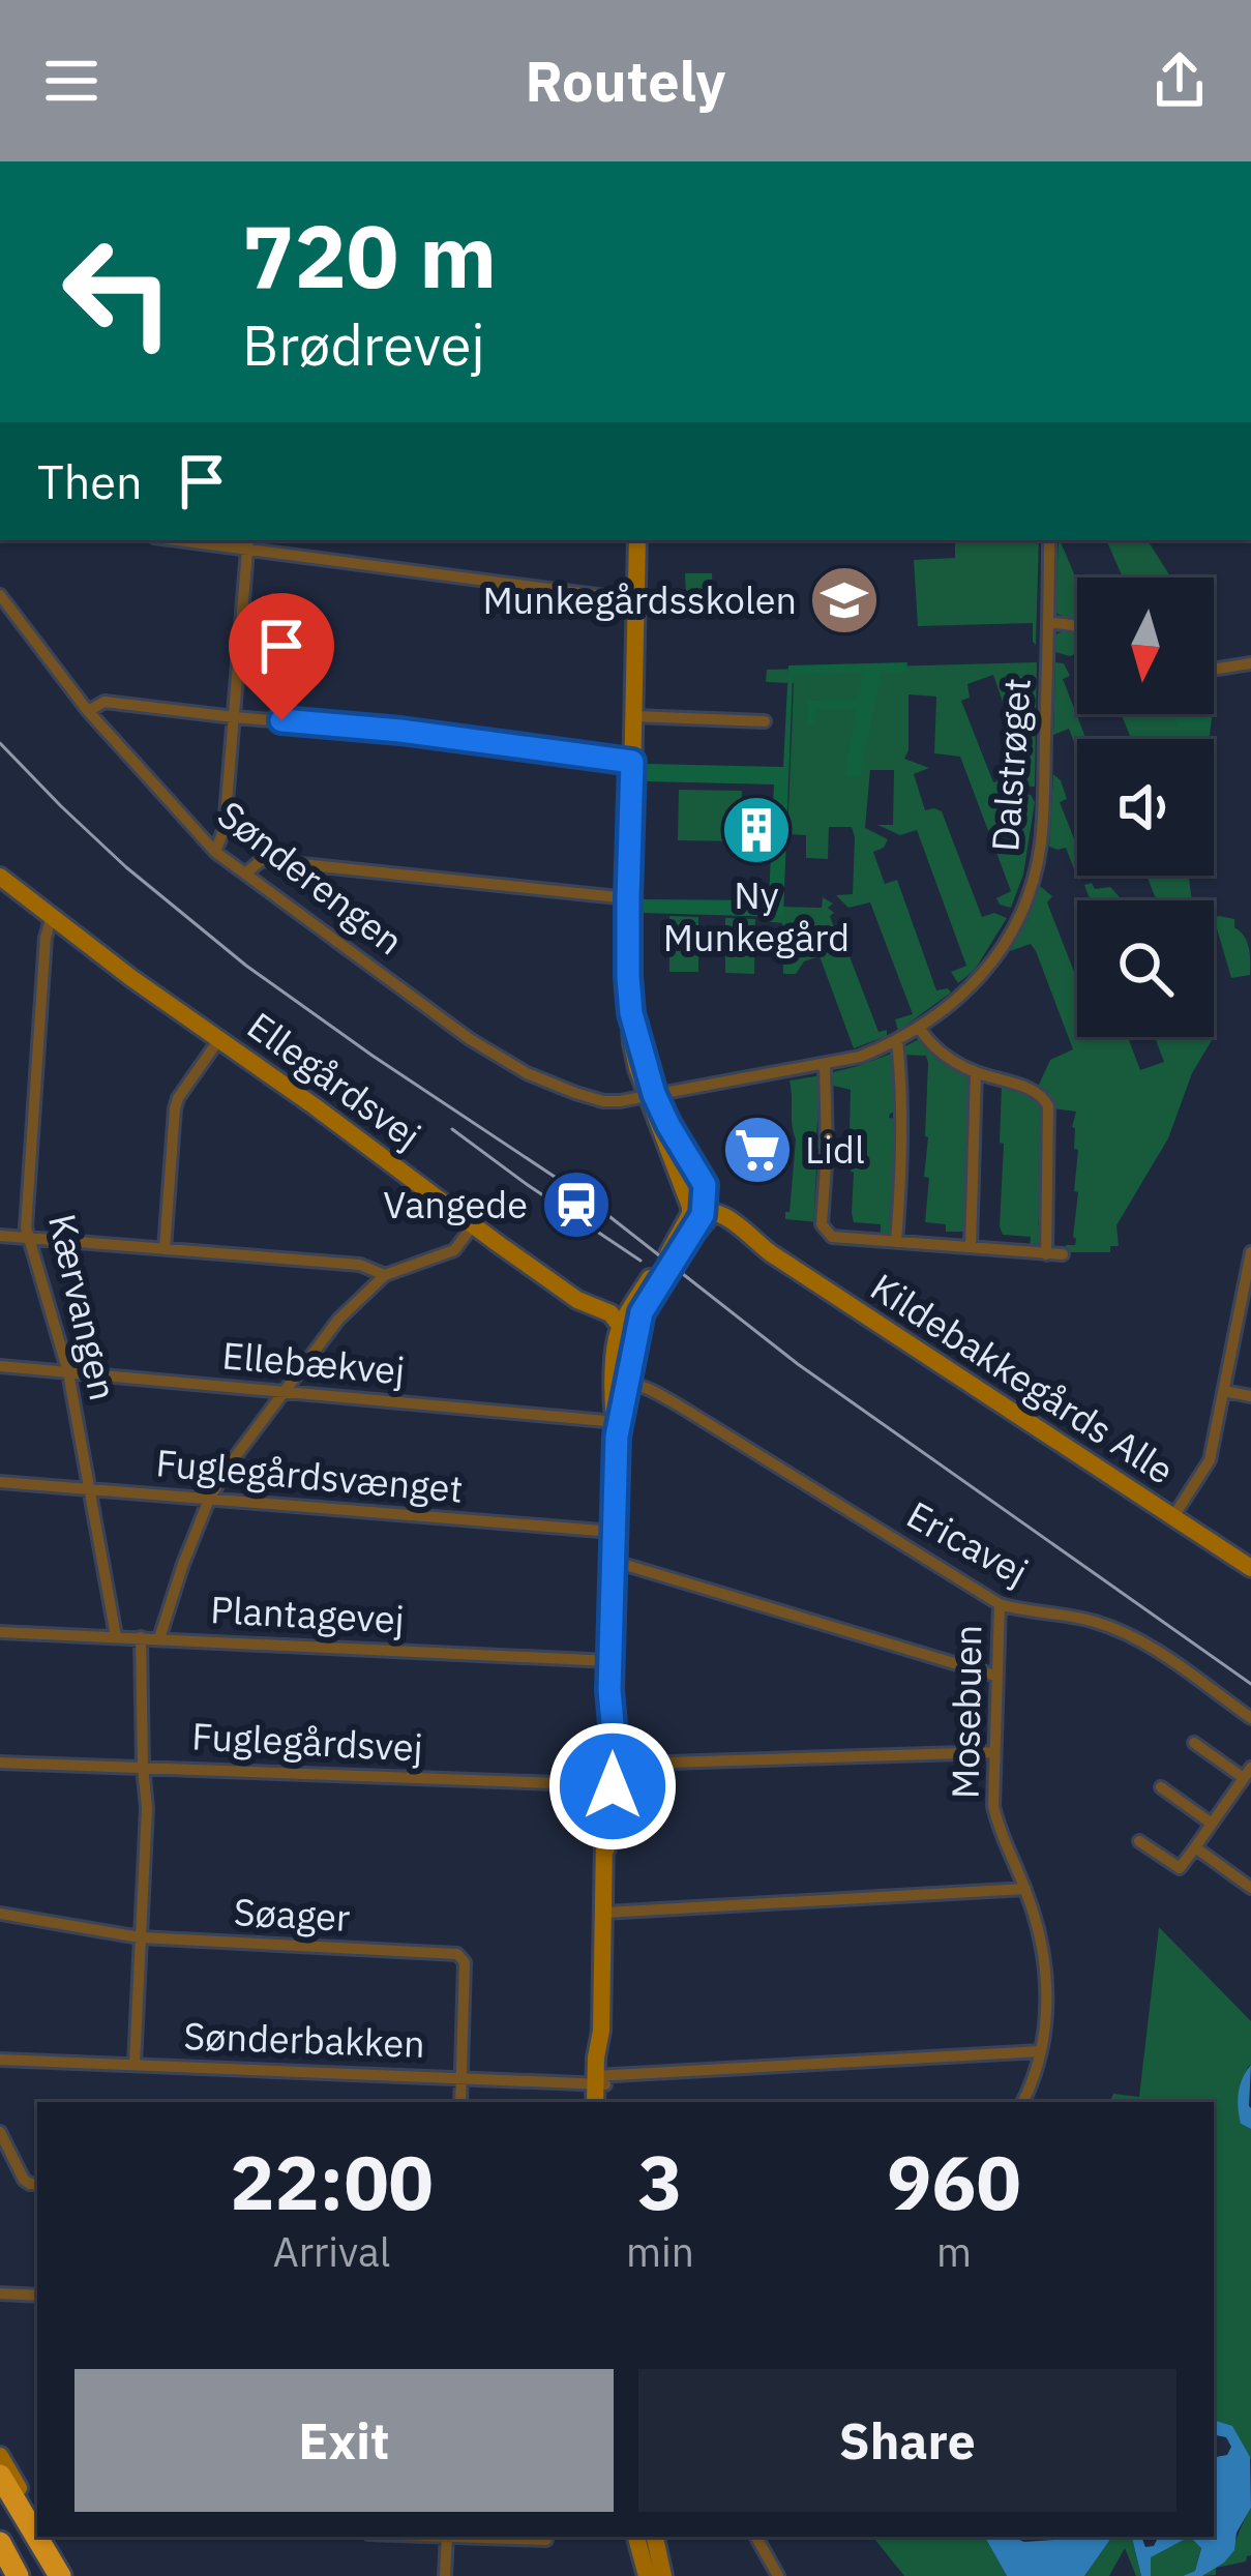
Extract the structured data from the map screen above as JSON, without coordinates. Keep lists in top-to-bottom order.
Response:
{
  "streets": {
    "street": [
      "Dalstrøget",
      "Sønderengen",
      "Ellegårdsvej",
      "Kærvangen",
      "Ellebækvej",
      "Kildebakkegårds Alle",
      "Fuglegårdsvænget",
      "Ericavej",
      "Plantagevej",
      "Mosebuen",
      "Fuglegårdsvej",
      "Søager",
      "Sønderbakken"
    ]
  },
  "crossings": [
    ["Dalstrøget", "Sønderengen"],
    ["Ellegårdsvej", "Kærvangen"],
    ["Kærvangen", "Ellebækvej"],
    ["Kærvangen", "Fuglegårdsvænget"],
    ["Kærvangen", "Plantagevej"],
    ["Ericavej", "Mosebuen"],
    ["Mosebuen", "Sønderbakken"],
    ["Søager", "Sønderbakken"]
  ],
  "places": {
    "school or university": ["Munkegårdsskolen"],
    "building": ["Ny Munkegård"],
    "supermarket": ["Lidl"],
    "station": ["Vangede"]
  },
  "north": "bottom",
  "page": {
    "header": "Routely",
    "turn": ["720 m", "Brødrevej"],
    "then": "Then",
    "eta": [
      "22:00",
      "Arrival",
      "3",
      "min",
      "960",
      "m"
    ],
    "buttons": ["Exit", "Share"]
  }
}
